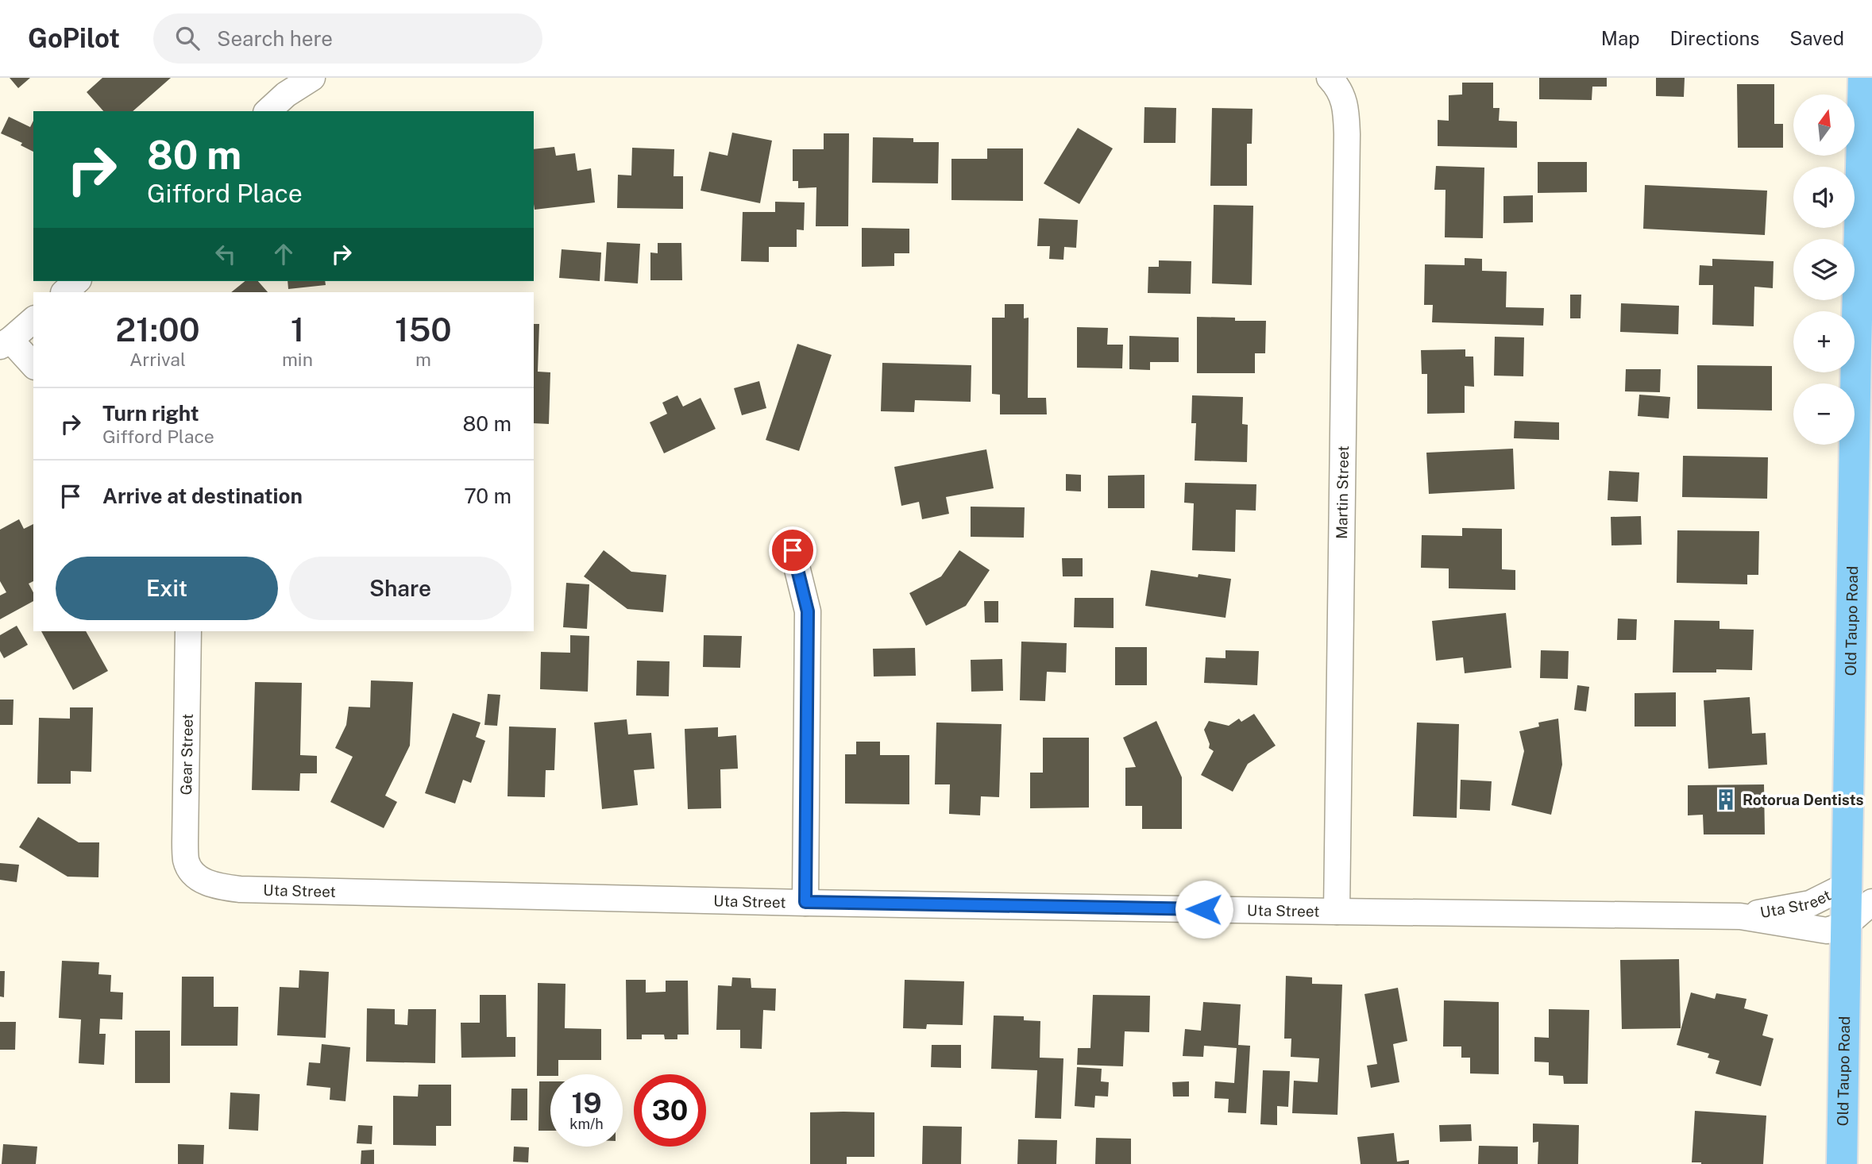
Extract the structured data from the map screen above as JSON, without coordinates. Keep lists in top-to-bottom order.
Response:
{
  "streets": {
    "highway": ["Old Taupo Road"],
    "street": ["Martin Street", "Gear Street", "Uta Street"]
  },
  "crossings": [
    ["Martin Street", "Uta Street"],
    ["Old Taupo Road", "Uta Street"],
    ["Gear Street", "Uta Street"]
  ],
  "places": {
    "building": ["Rotorua Dentists"]
  },
  "north": "top",
  "page": {
    "header": "GoPilot",
    "search": "Search here",
    "nav": ["Map", "Directions", "Saved"],
    "map_buttons": ["+", "−"],
    "turn": ["80 m", "Gifford Place"],
    "eta": [
      "21:00",
      "Arrival",
      "1",
      "min",
      "150",
      "m"
    ],
    "list": [
      {
        "name": "Turn right",
        "note": "Gifford Place",
        "value": "80 m"
      },
      {
        "name": "Arrive at destination",
        "value": "70 m"
      }
    ],
    "buttons": ["Exit", "Share"],
    "speed": "19 km/h",
    "limit": "30"
  }
}
